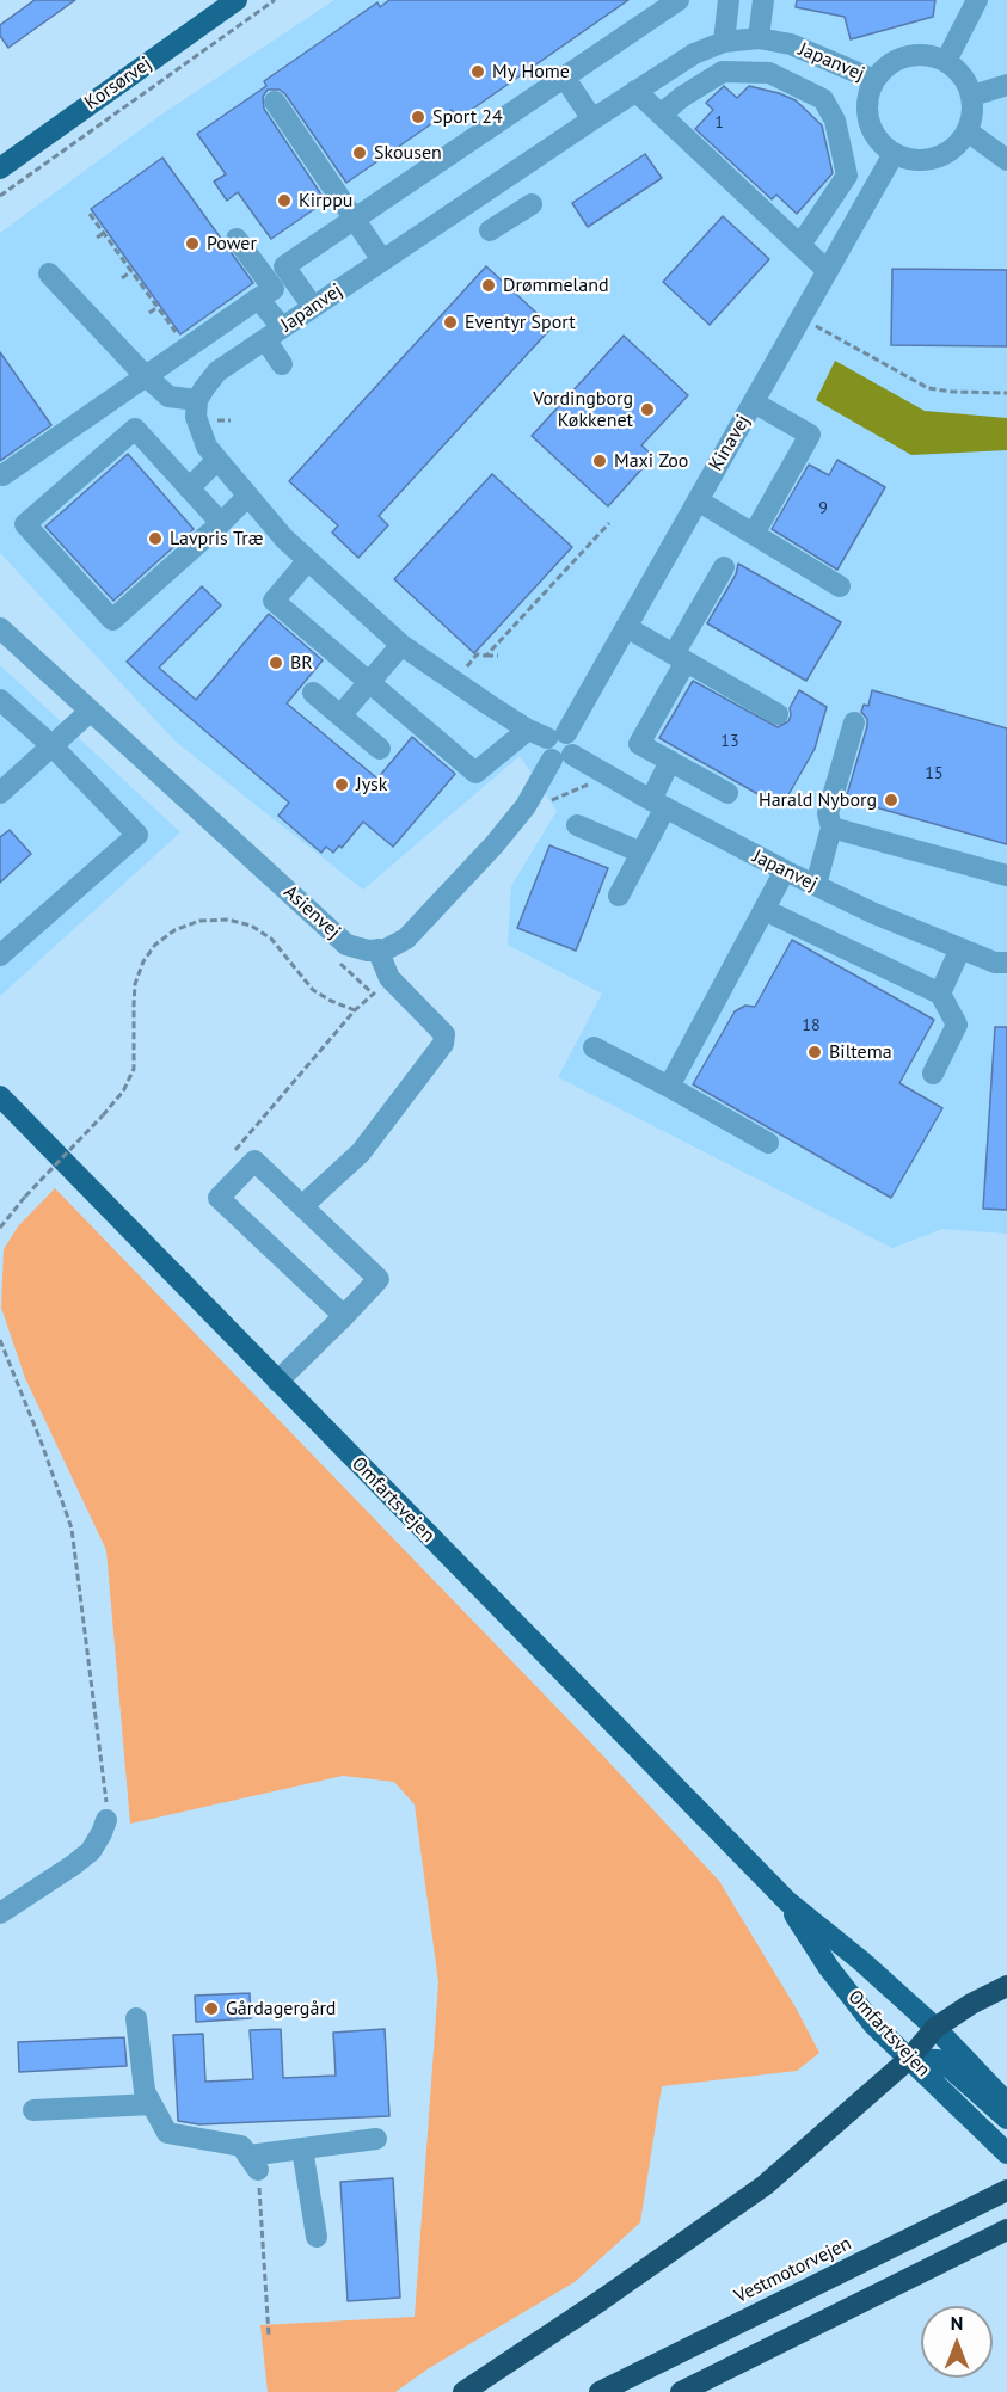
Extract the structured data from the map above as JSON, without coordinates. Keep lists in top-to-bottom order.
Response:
{
  "streets": {
    "highway": ["Vestmotorvejen"],
    "main road": ["Korsørvej", "Omfartsvejen"],
    "street": ["Japanvej", "Kinavej", "Asienvej"]
  },
  "crossings": [
    ["Japanvej", "Kinavej"]
  ],
  "places": [
    "My Home",
    "Sport 24",
    "Skousen",
    "Kirppu",
    "Power",
    "Drømmeland",
    "Eventyr Sport",
    "Vordingborg Køkkenet",
    "Maxi Zoo",
    "Lavpris Træ",
    "BR",
    "Jysk",
    "Harald Nyborg",
    "Biltema",
    "Gårdagergård"
  ],
  "house_numbers": [
    "1",
    "9",
    "13",
    "15",
    "18"
  ],
  "north": "top"
}
